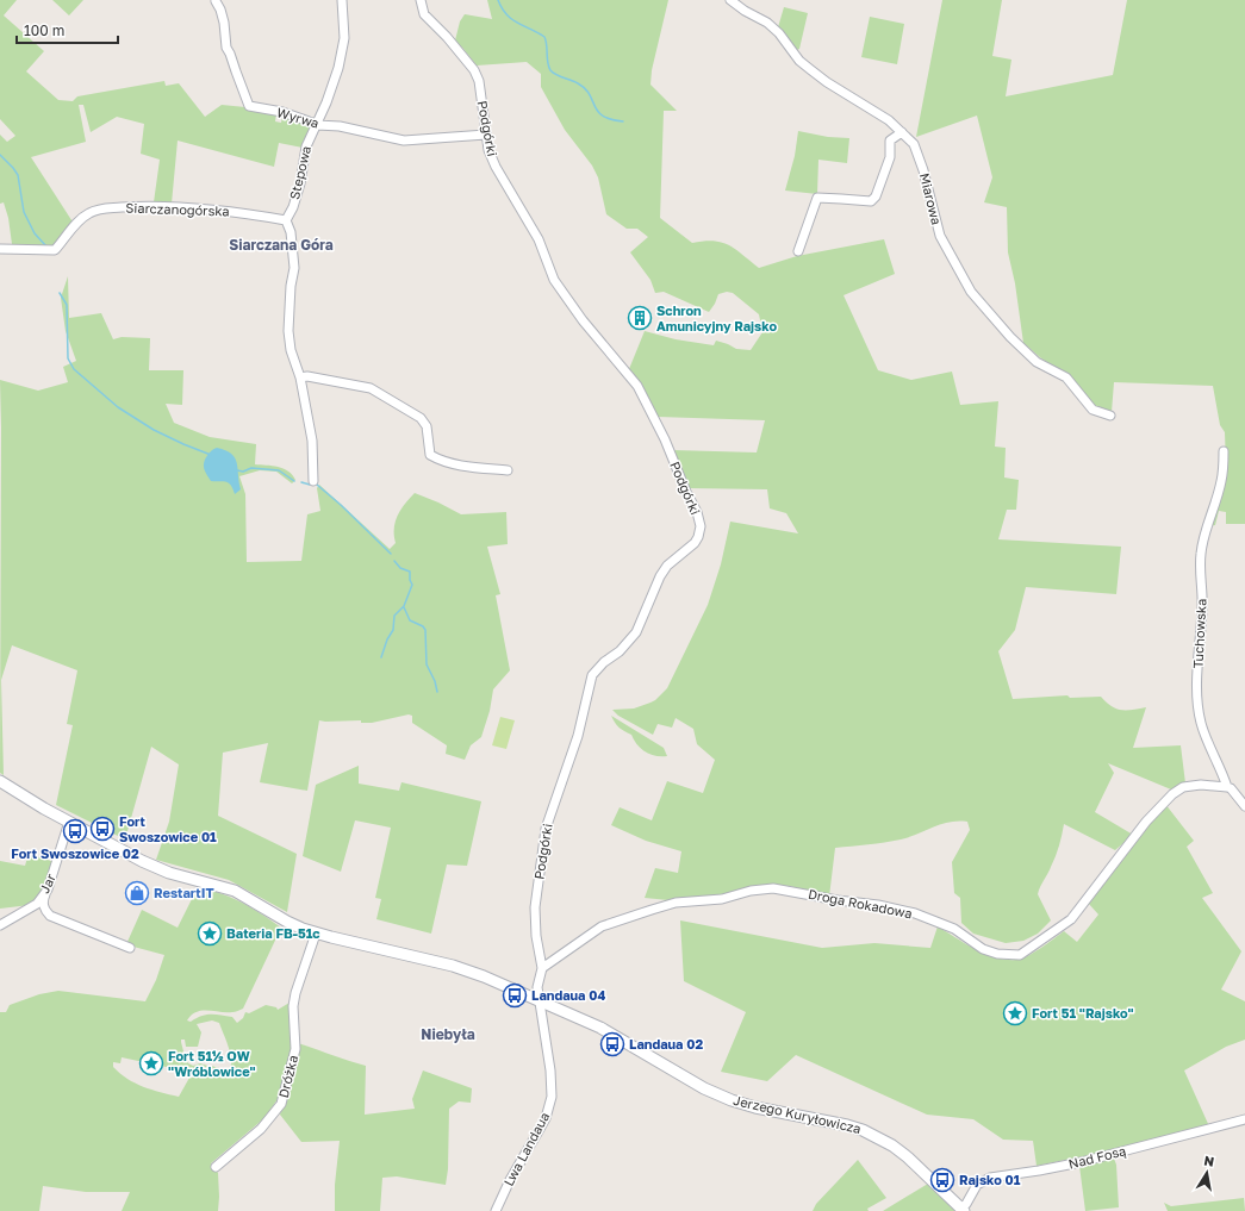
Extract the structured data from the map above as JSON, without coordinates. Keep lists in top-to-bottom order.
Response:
{
  "streets": {
    "street": [
      "Wyrwa",
      "Podgórki",
      "Stepowa",
      "Miarowa",
      "Siarczanogórska",
      "Tuchowska",
      "Jar",
      "Droga Rokadowa",
      "Dróżka",
      "Jerzego Kuryłowicza",
      "Lwa Landaua",
      "Nad Fosą"
    ]
  },
  "crossings": [
    ["Wyrwa", "Podgórki"],
    ["Wyrwa", "Stepowa"],
    ["Podgórki", "Droga Rokadowa"],
    ["Podgórki", "Jerzego Kuryłowicza"],
    ["Podgórki", "Lwa Landaua"],
    ["Stepowa", "Siarczanogórska"],
    ["Tuchowska", "Droga Rokadowa"],
    ["Jar", "Jerzego Kuryłowicza"],
    ["Dróżka", "Jerzego Kuryłowicza"],
    ["Jerzego Kuryłowicza", "Lwa Landaua"],
    ["Jerzego Kuryłowicza", "Nad Fosą"]
  ],
  "districts": ["Siarczana Góra", "Niebyła"],
  "places": {
    "building": ["Schron Amunicyjny Rajsko"],
    "bus stop": [
      "Fort Swoszowice 01",
      "Fort Swoszowice 02",
      "Landaua 04",
      "Landaua 02",
      "Rajsko 01"
    ],
    "shop": ["RestartIT"],
    "place": ["Bateria FB-51c", "Fort 51 \"Rajsko\"", "Fort 51½ OW \"Wróblowice\""]
  },
  "scale_bar": "100 m",
  "north": "top"
}
